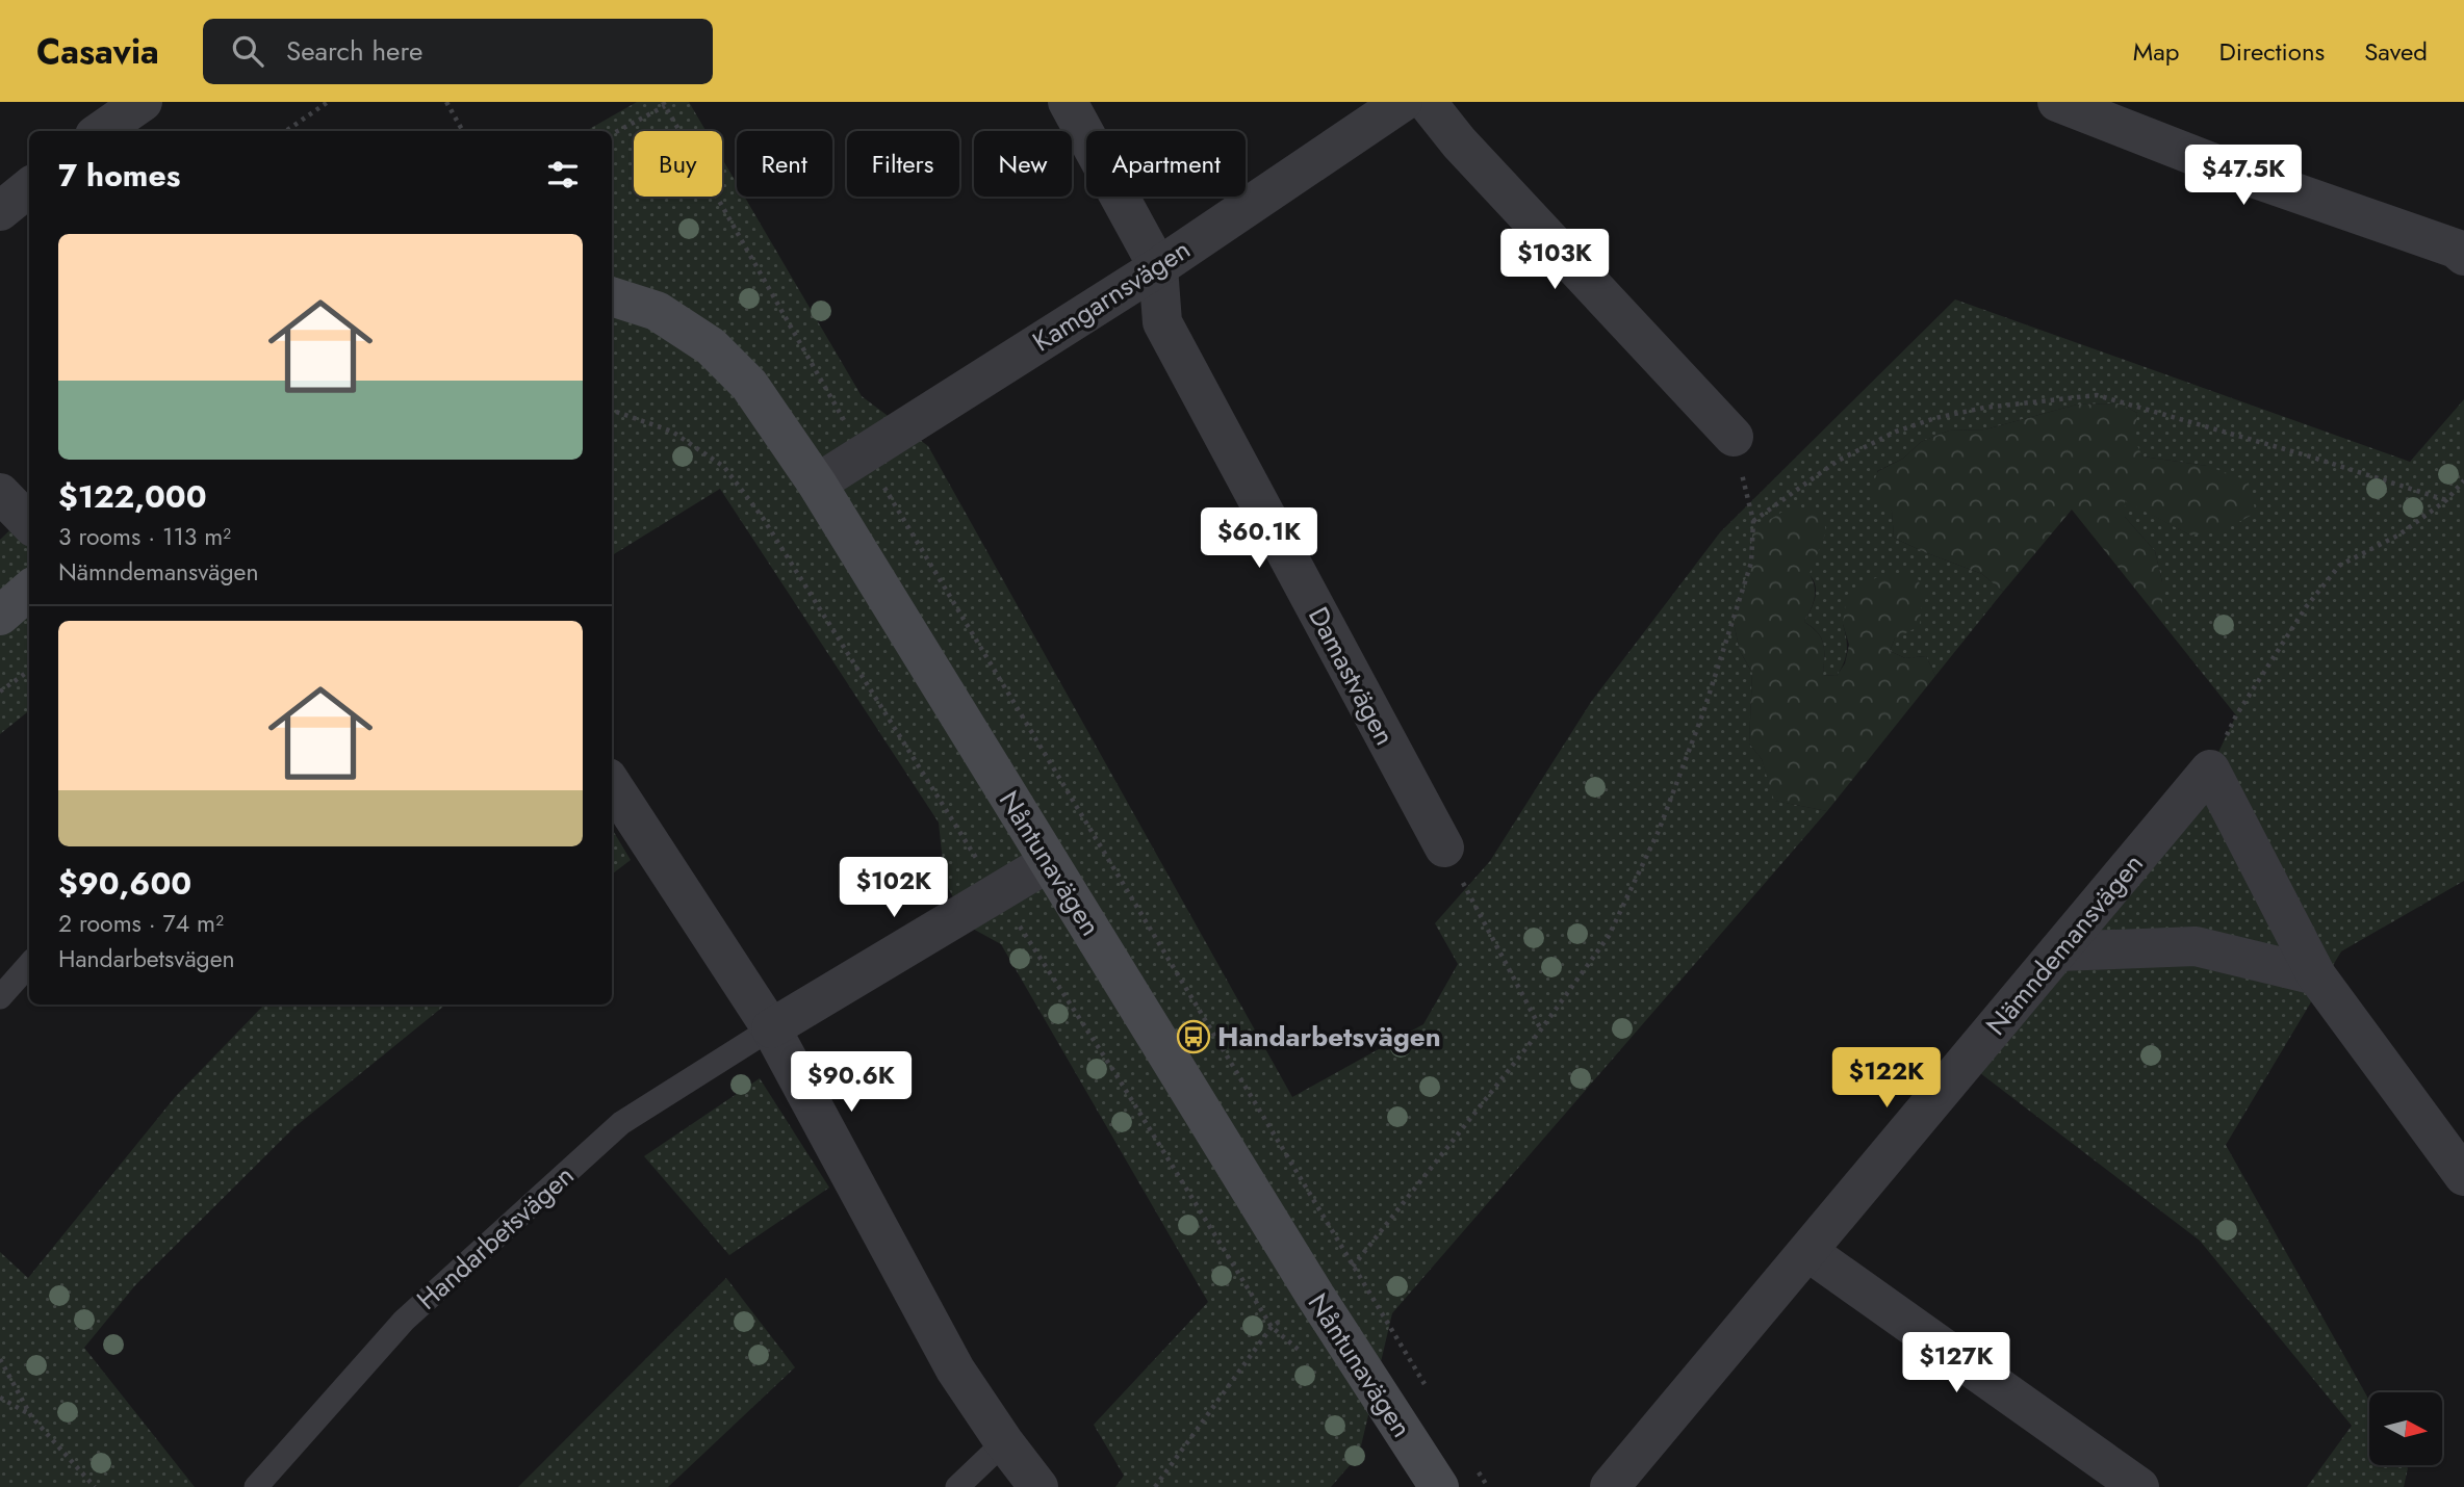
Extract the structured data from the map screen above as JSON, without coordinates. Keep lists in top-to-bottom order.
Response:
{
  "streets": {
    "street": [
      "Kamgarnsvägen",
      "Damastvägen",
      "Nåntunavägen",
      "Nämndemansvägen",
      "Handarbetsvägen"
    ]
  },
  "crossings": [
    ["Kamgarnsvägen", "Damastvägen"],
    ["Kamgarnsvägen", "Nåntunavägen"],
    ["Nåntunavägen", "Handarbetsvägen"]
  ],
  "places": {
    "bus stop": ["Handarbetsvägen"]
  },
  "north": "right",
  "page": {
    "header": "Casavia",
    "search": "Search here",
    "nav": ["Map", "Directions", "Saved"],
    "chip": [
      "Buy",
      "Rent",
      "Filters",
      "New",
      "Apartment"
    ],
    "heading": "7 homes",
    "price": [
      "$47.5K",
      "$103K",
      "$60.1K",
      "$102K",
      "$122K",
      "$90.6K",
      "$127K"
    ],
    "list": [
      {
        "name": "$122,000",
        "note": "3 rooms · 113 m² · Nämndemansvägen"
      },
      {
        "name": "$90,600",
        "note": "2 rooms · 74 m² · Handarbetsvägen"
      }
    ]
  }
}
